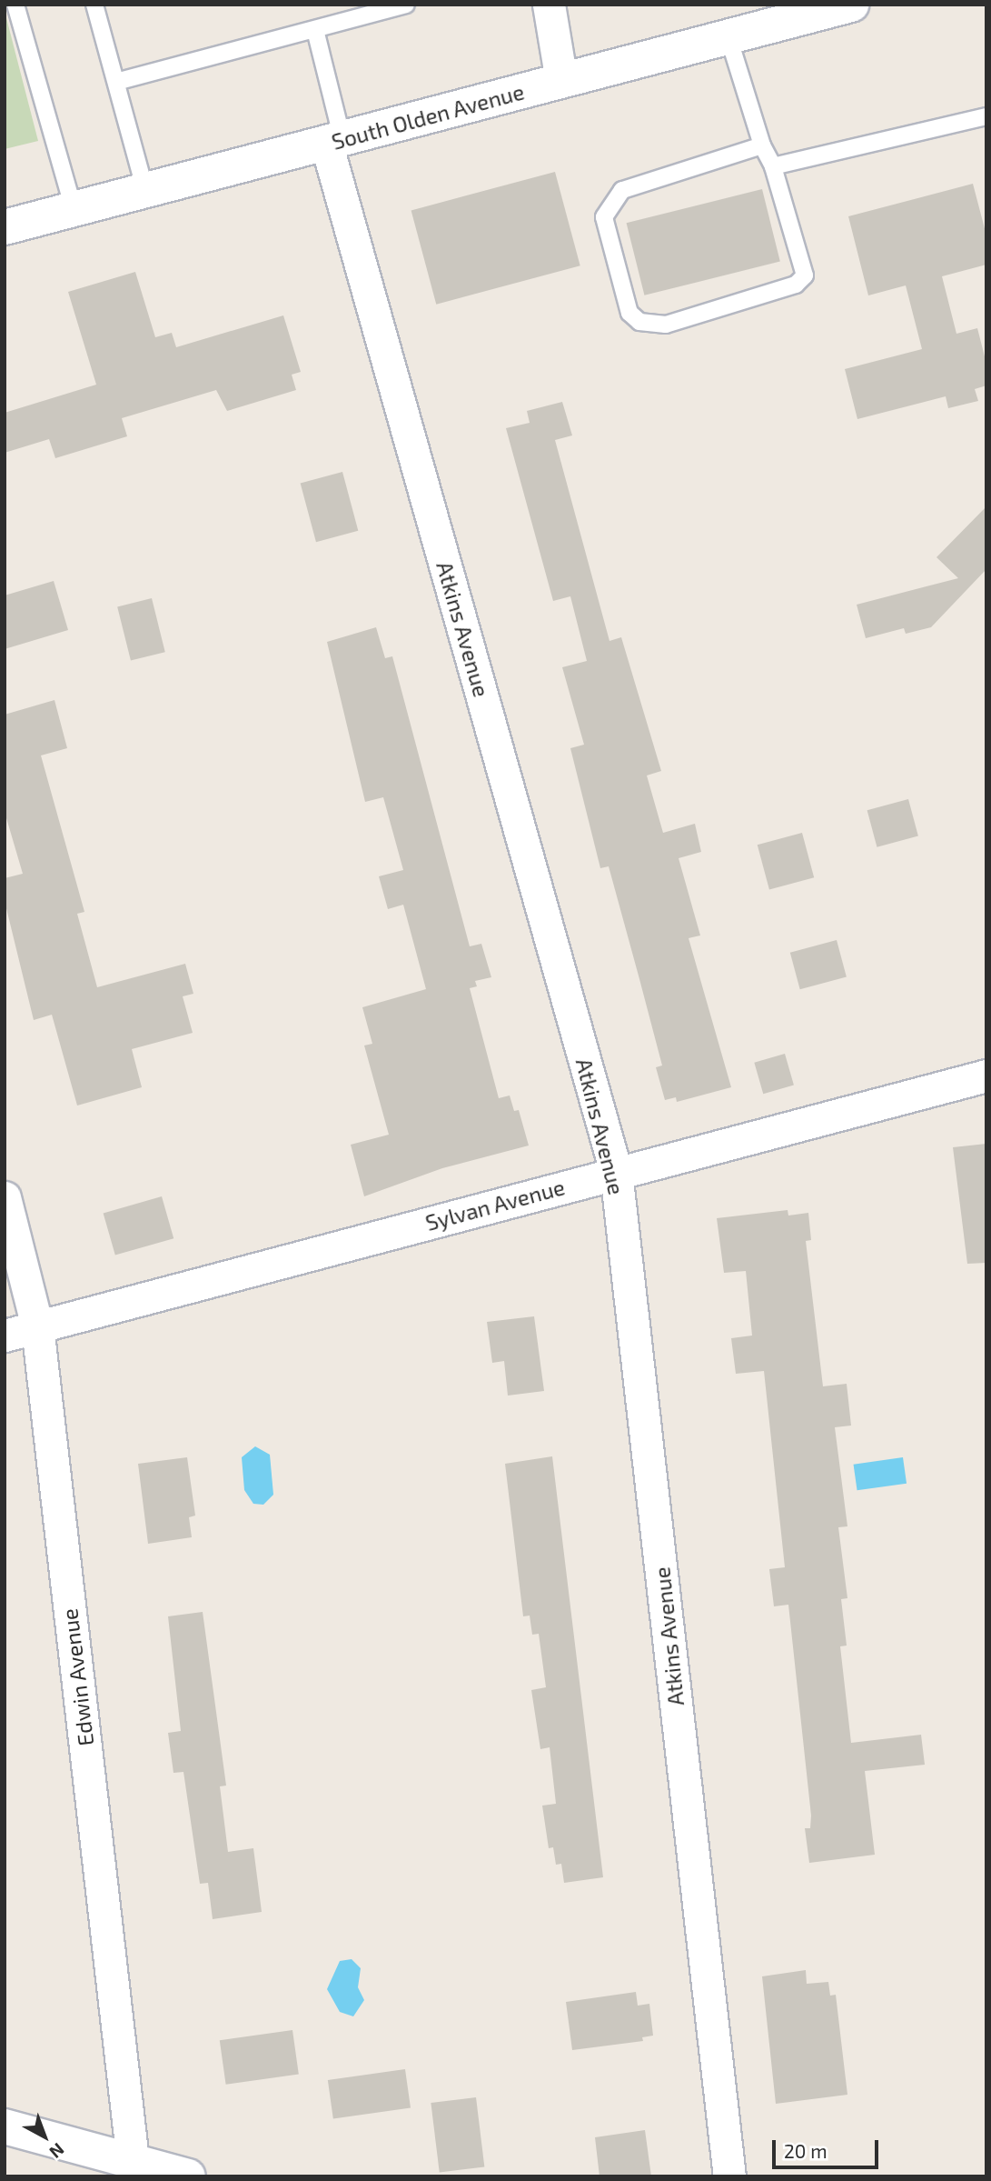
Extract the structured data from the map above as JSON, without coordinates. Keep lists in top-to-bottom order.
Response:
{
  "streets": {
    "main road": ["South Olden Avenue"],
    "street": ["Atkins Avenue", "Sylvan Avenue", "Edwin Avenue"]
  },
  "crossings": [
    ["South Olden Avenue", "Atkins Avenue"],
    ["Atkins Avenue", "Sylvan Avenue"],
    ["Sylvan Avenue", "Edwin Avenue"]
  ],
  "scale_bar": "20 m",
  "north": "bottom right"
}
